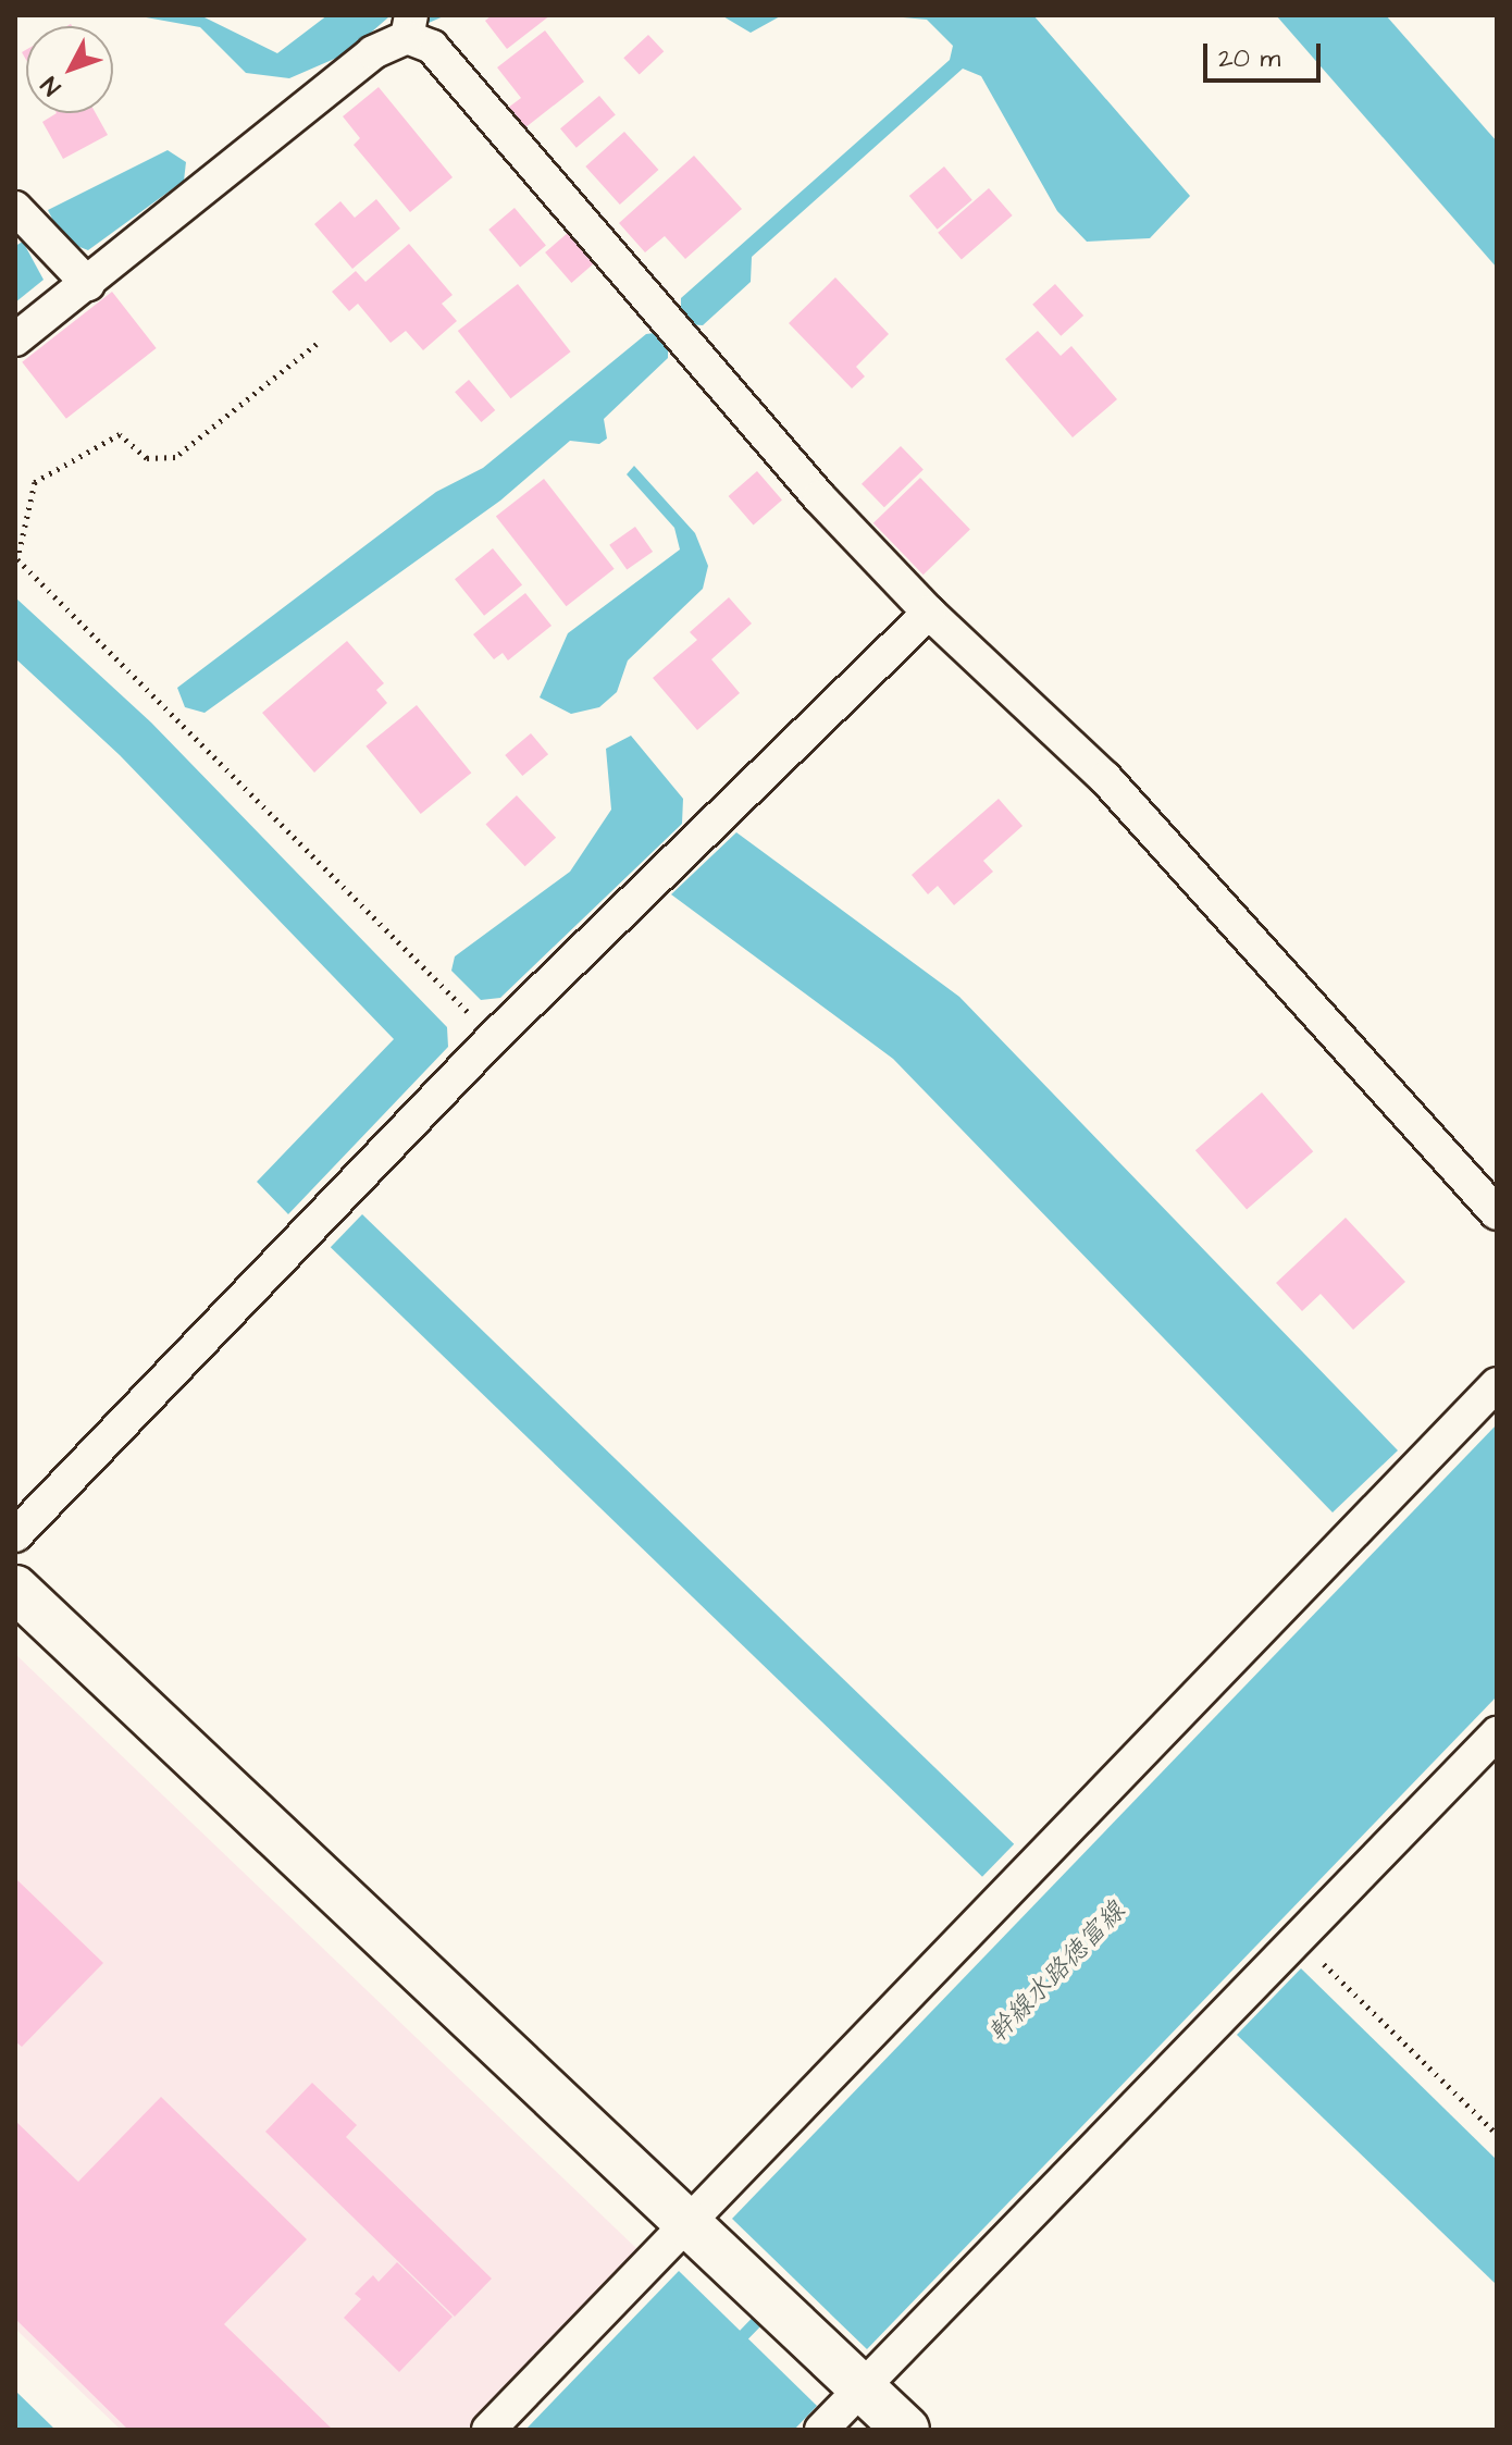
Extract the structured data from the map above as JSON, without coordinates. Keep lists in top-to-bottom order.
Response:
{
  "water": ["幹線水路徳富線"],
  "scale_bar": "20 m",
  "north": "bottom left"
}
